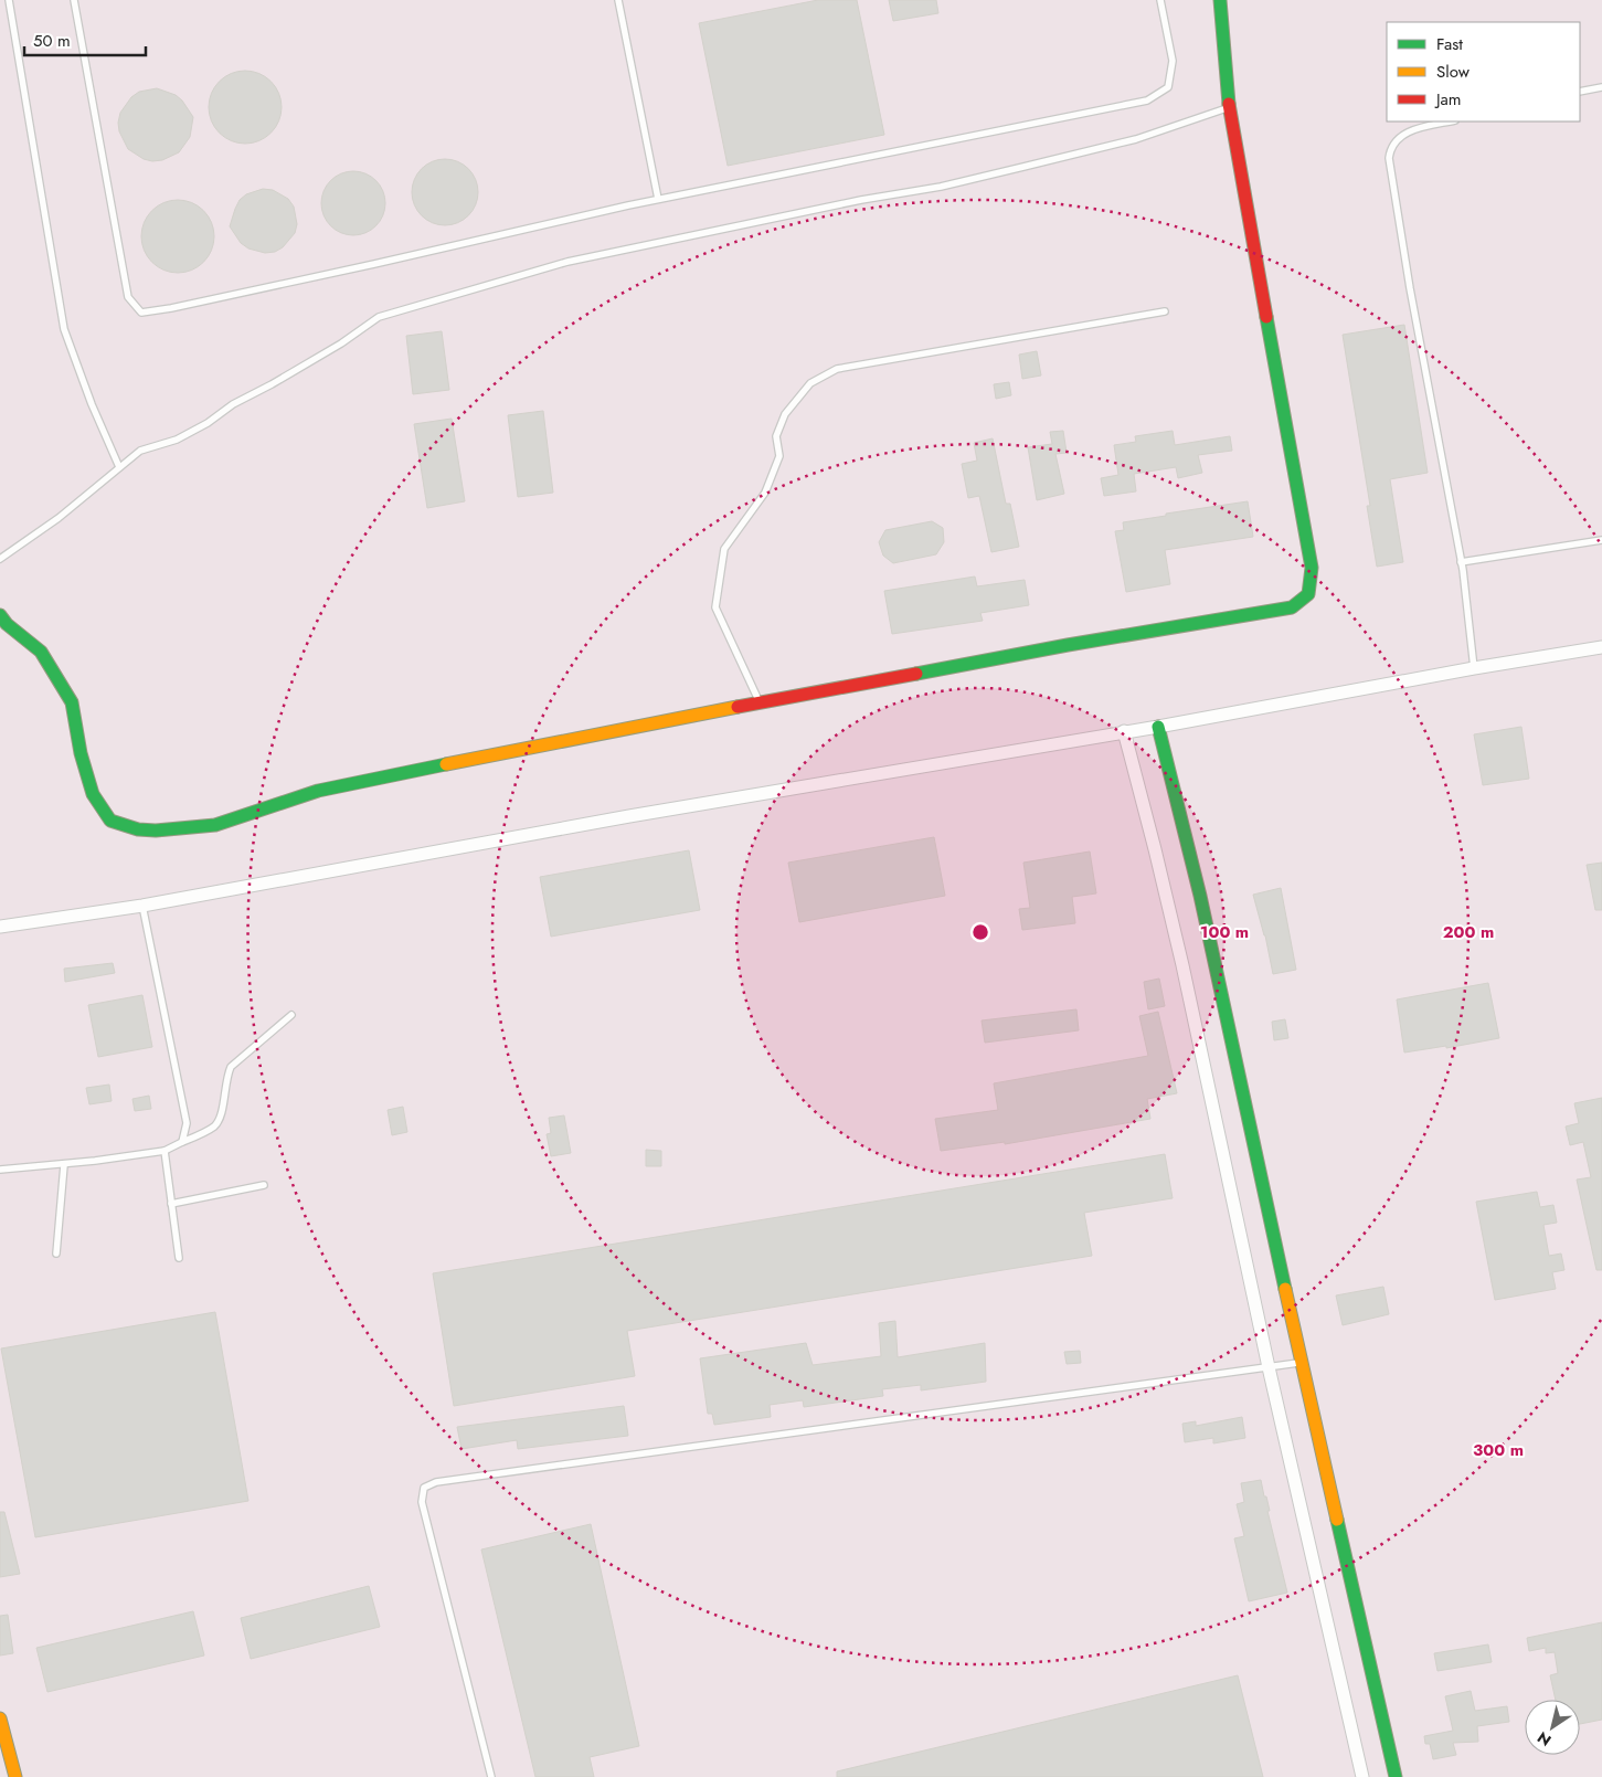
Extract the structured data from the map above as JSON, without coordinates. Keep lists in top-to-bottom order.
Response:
{
  "legend": ["Fast", "Slow", "Jam"],
  "scale_bar": "50 m",
  "north": "bottom left",
  "rings": ["100 m", "200 m", "300 m"]
}
